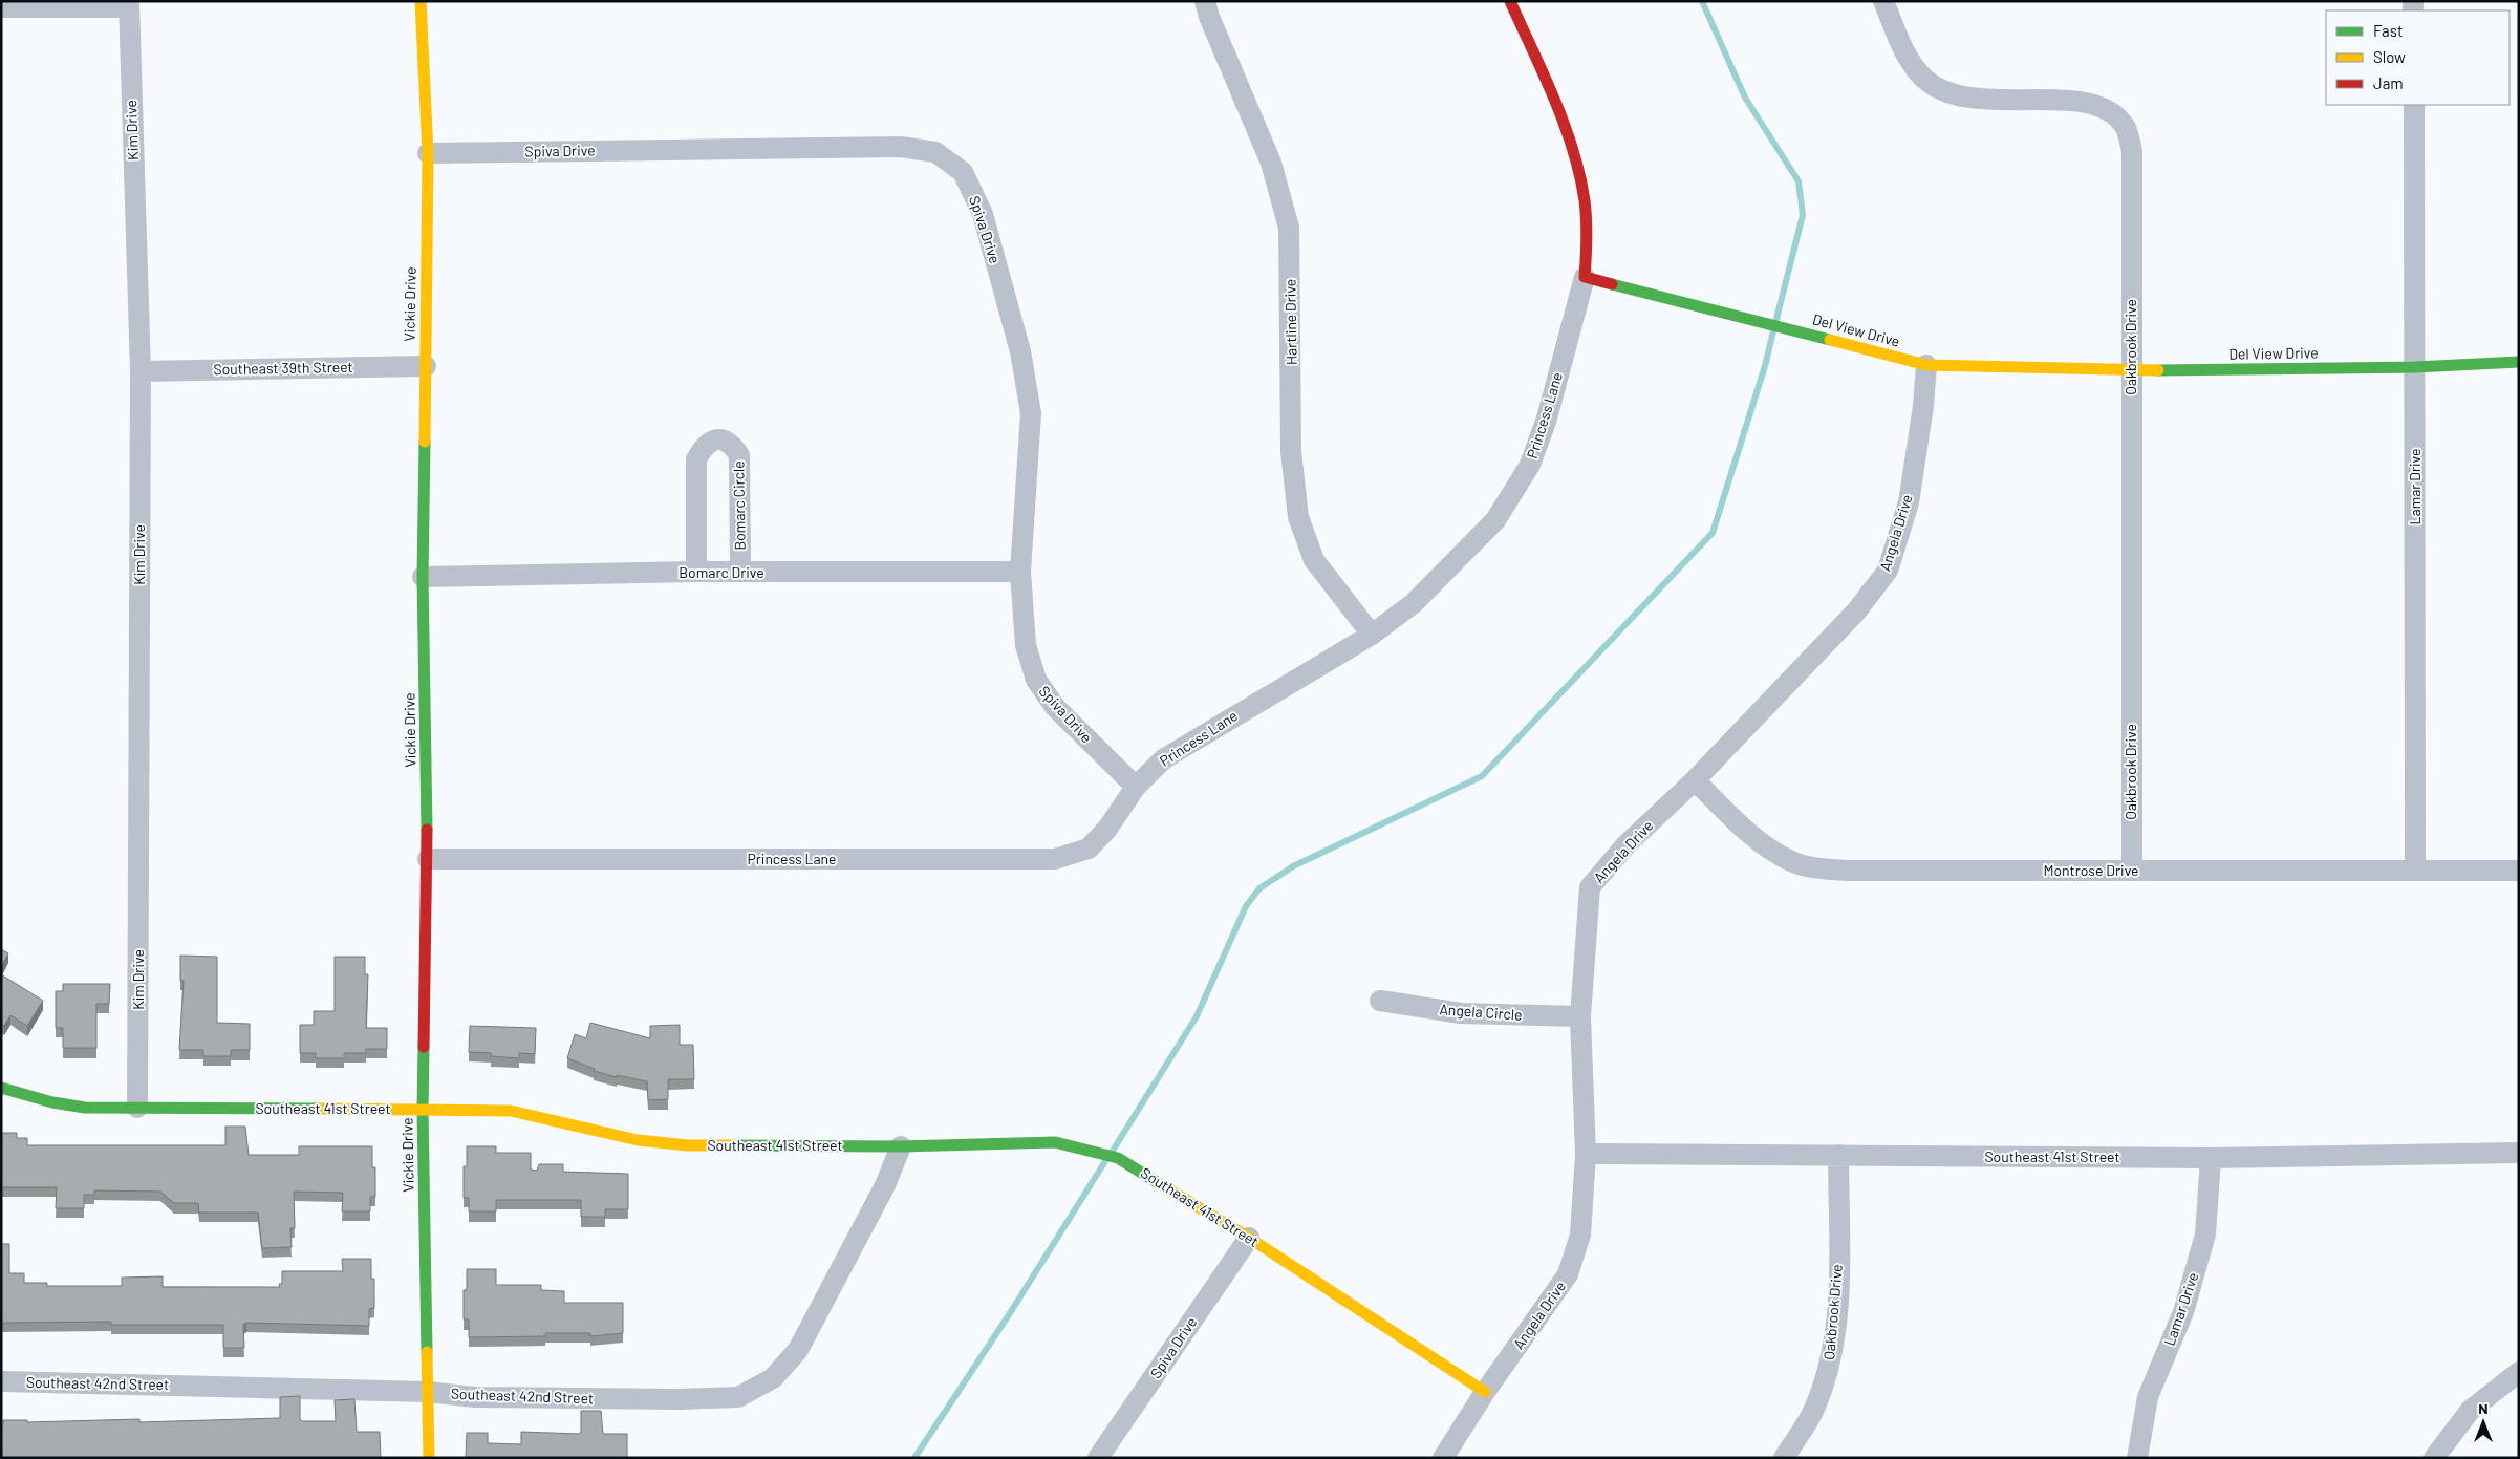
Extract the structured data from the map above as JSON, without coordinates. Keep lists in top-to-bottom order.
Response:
{
  "streets": {
    "street": [
      "Kim Drive",
      "Spiva Drive",
      "Vickie Drive",
      "Hartline Drive",
      "Del View Drive",
      "Oakbrook Drive",
      "Southeast 39th Street",
      "Princess Lane",
      "Lamar Drive",
      "Bomarc Circle",
      "Angela Drive",
      "Bomarc Drive",
      "Montrose Drive",
      "Angela Circle",
      "Southeast 41st Street",
      "Southeast 42nd Street"
    ]
  },
  "crossings": [
    ["Kim Drive", "Southeast 39th Street"],
    ["Kim Drive", "Southeast 41st Street"],
    ["Spiva Drive", "Vickie Drive"],
    ["Spiva Drive", "Princess Lane"],
    ["Spiva Drive", "Bomarc Drive"],
    ["Spiva Drive", "Southeast 41st Street"],
    ["Vickie Drive", "Southeast 39th Street"],
    ["Vickie Drive", "Princess Lane"],
    ["Vickie Drive", "Bomarc Drive"],
    ["Vickie Drive", "Southeast 41st Street"],
    ["Vickie Drive", "Southeast 42nd Street"],
    ["Hartline Drive", "Princess Lane"],
    ["Del View Drive", "Oakbrook Drive"],
    ["Del View Drive", "Princess Lane"],
    ["Del View Drive", "Lamar Drive"],
    ["Del View Drive", "Angela Drive"],
    ["Oakbrook Drive", "Montrose Drive"],
    ["Oakbrook Drive", "Southeast 41st Street"],
    ["Lamar Drive", "Montrose Drive"],
    ["Lamar Drive", "Southeast 41st Street"],
    ["Bomarc Circle", "Bomarc Drive"],
    ["Angela Drive", "Montrose Drive"],
    ["Angela Drive", "Angela Circle"],
    ["Angela Drive", "Southeast 41st Street"],
    ["Southeast 41st Street", "Southeast 42nd Street"]
  ],
  "legend": ["Fast", "Slow", "Jam"],
  "north": "top"
}
